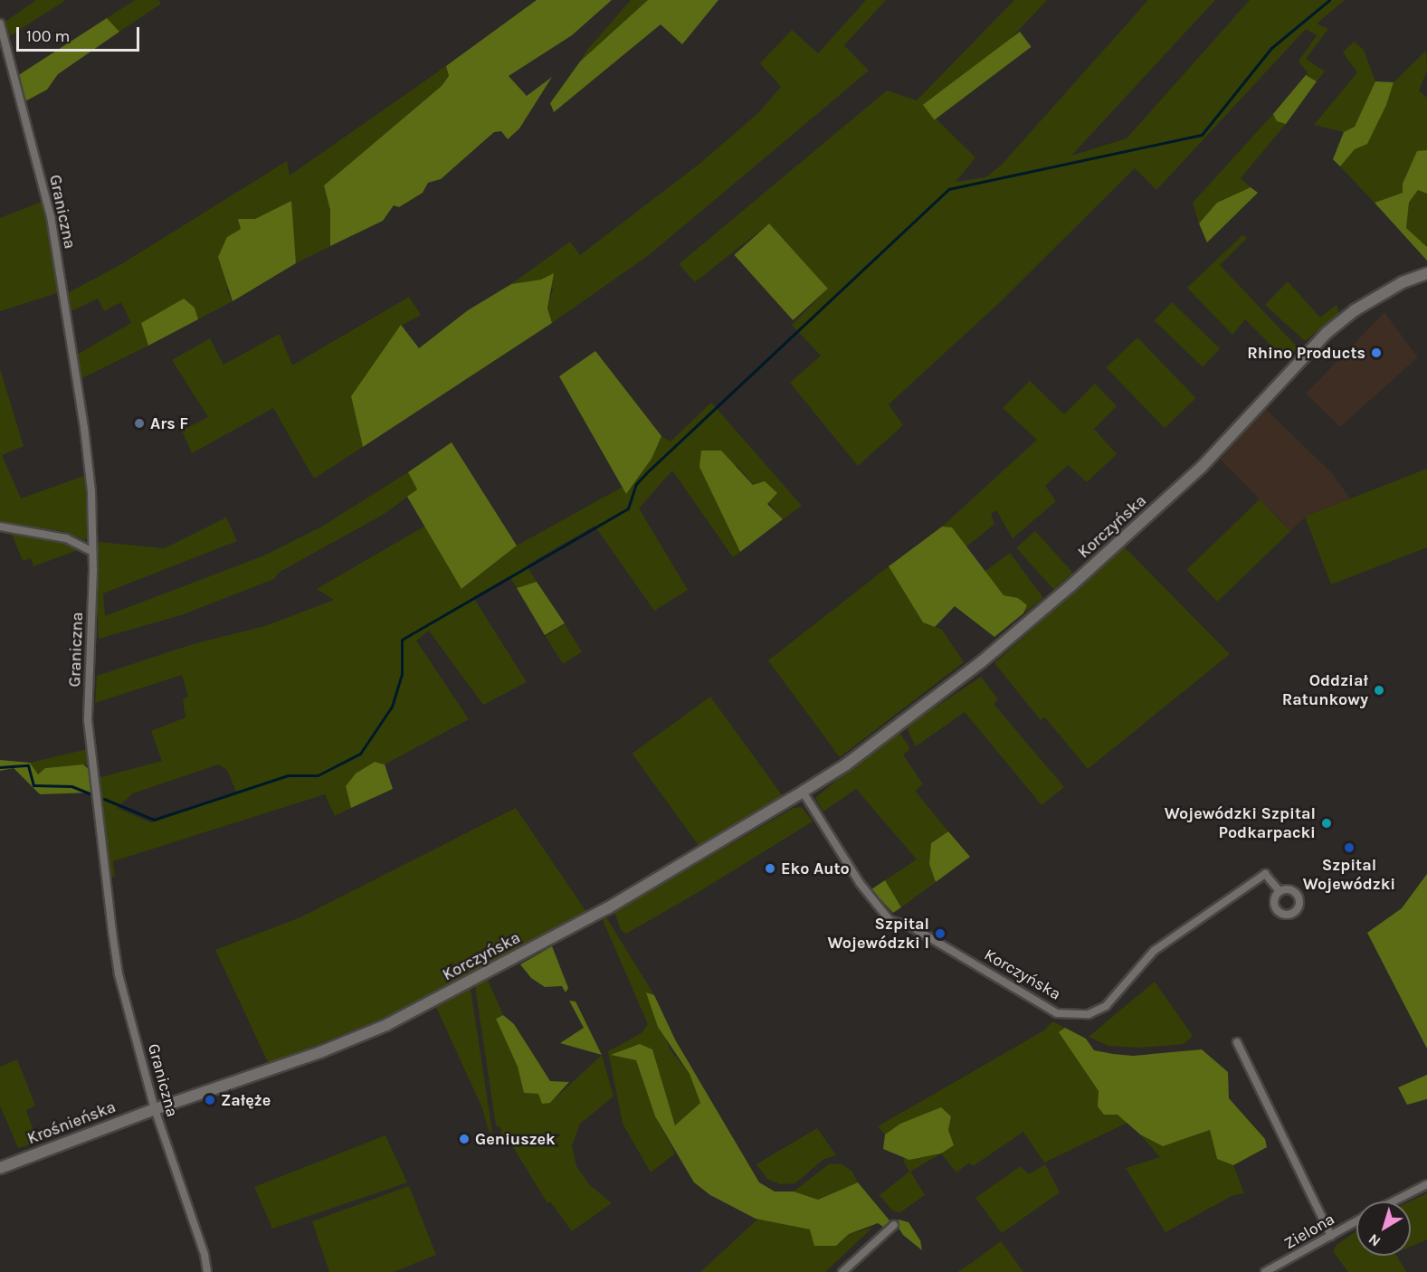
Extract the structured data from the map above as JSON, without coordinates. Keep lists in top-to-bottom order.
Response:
{
  "streets": {
    "main road": ["Korczyńska", "Krośnieńska"],
    "street": ["Graniczna", "Zielona"]
  },
  "crossings": [
    ["Graniczna", "Korczyńska"],
    ["Graniczna", "Krośnieńska"],
    ["Korczyńska", "Krośnieńska"]
  ],
  "places": [
    "Rhino Products",
    "Ars F",
    "Oddział Ratunkowy",
    "Wojewódzki Szpital Podkarpacki",
    "Szpital Wojewódzki",
    "Eko Auto",
    "Szpital Wojewódzki I",
    "Załęże",
    "Geniuszek"
  ],
  "scale_bar": "100 m",
  "north": "bottom left"
}
